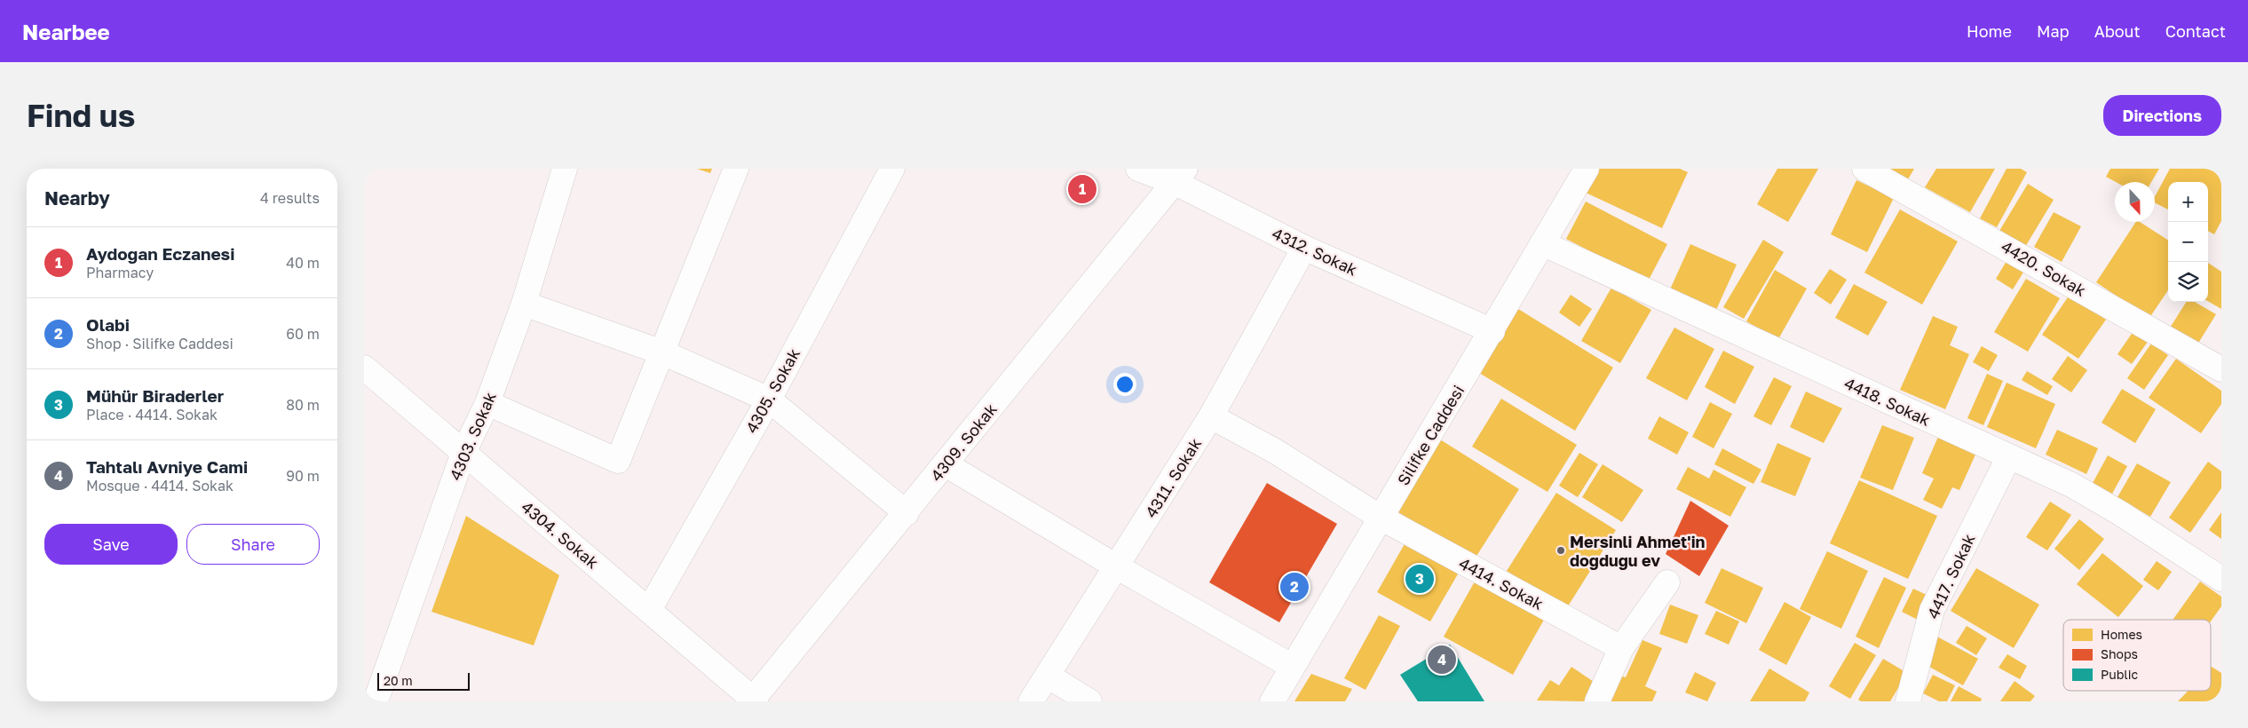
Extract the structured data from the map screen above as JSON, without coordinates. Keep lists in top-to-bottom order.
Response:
{
  "streets": {
    "street": [
      "4312. Sokak",
      "4420. Sokak",
      "4305. Sokak",
      "4418. Sokak",
      "Silifke Caddesi",
      "4303. Sokak",
      "4309. Sokak",
      "4311. Sokak",
      "4304. Sokak",
      "4417. Sokak",
      "4414. Sokak"
    ]
  },
  "crossings": [
    ["4312. Sokak", "Silifke Caddesi"],
    ["4312. Sokak", "4309. Sokak"],
    ["4312. Sokak", "4311. Sokak"],
    ["4305. Sokak", "4304. Sokak"],
    ["4418. Sokak", "Silifke Caddesi"],
    ["4418. Sokak", "4417. Sokak"],
    ["Silifke Caddesi", "4414. Sokak"],
    ["4303. Sokak", "4304. Sokak"],
    ["4309. Sokak", "4304. Sokak"],
    ["4311. Sokak", "4414. Sokak"]
  ],
  "places": ["Mersinli Ahmet'in doğduğu ev"],
  "legend": ["Homes", "Shops", "Public"],
  "scale_bar": "20 m",
  "north": "bottom",
  "page": {
    "header": "Nearbee",
    "nav": [
      "Home",
      "Map",
      "About",
      "Contact"
    ],
    "buttons": [
      "Directions",
      ["Save", "Share"]
    ],
    "title": "Find us",
    "heading": ["Nearby", "4 results"],
    "pins": [
      "1",
      "3",
      "2",
      "4"
    ],
    "map_buttons": ["+", "−"],
    "list": [
      {
        "mark": "1",
        "name": "Aydoğan Eczanesi",
        "note": "Pharmacy",
        "value": "40 m"
      },
      {
        "mark": "2",
        "name": "Olabi",
        "note": "Shop · Silifke Caddesi",
        "value": "60 m"
      },
      {
        "mark": "3",
        "name": "Mühür Biraderler",
        "note": "Place · 4414. Sokak",
        "value": "80 m"
      },
      {
        "mark": "4",
        "name": "Tahtalı Avniye Cami",
        "note": "Mosque · 4414. Sokak",
        "value": "90 m"
      }
    ],
    "scale": "20 m"
  }
}
